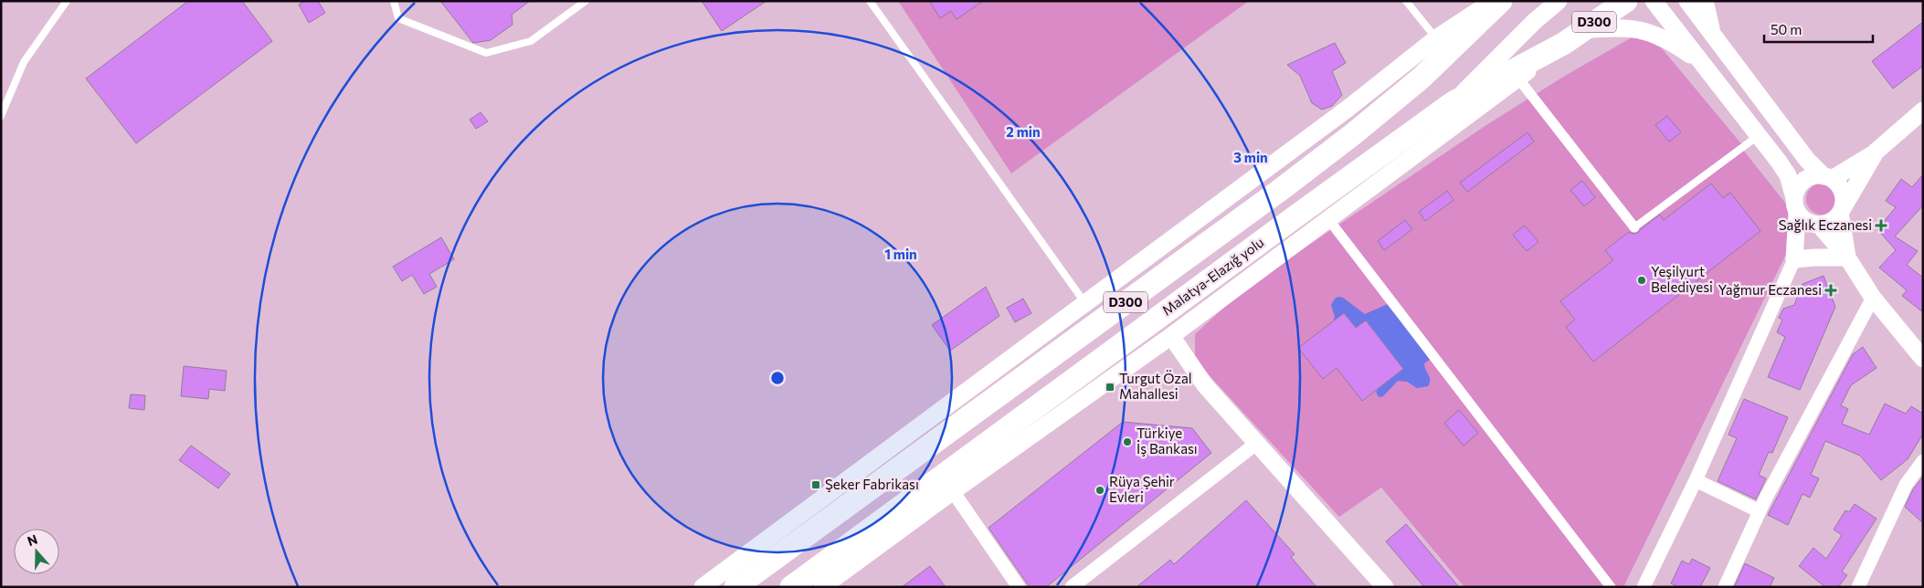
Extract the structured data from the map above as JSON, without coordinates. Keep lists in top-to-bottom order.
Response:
{
  "streets": {
    "highway": ["D300", "Malatya-Elazığ yolu"]
  },
  "places": {
    "health": ["Sağlık Eczanesi", "Yağmur Eczanesi"],
    "other": ["Yeşilyurt Belediyesi", "Türkiye İş Bankası", "Rüya Şehir Evleri"],
    "transit": ["Turgut Özal Mahallesi", "Şeker Fabrikası"]
  },
  "scale_bar": "50 m",
  "north": "top",
  "rings": ["2 min", "3 min", "1 min"]
}
